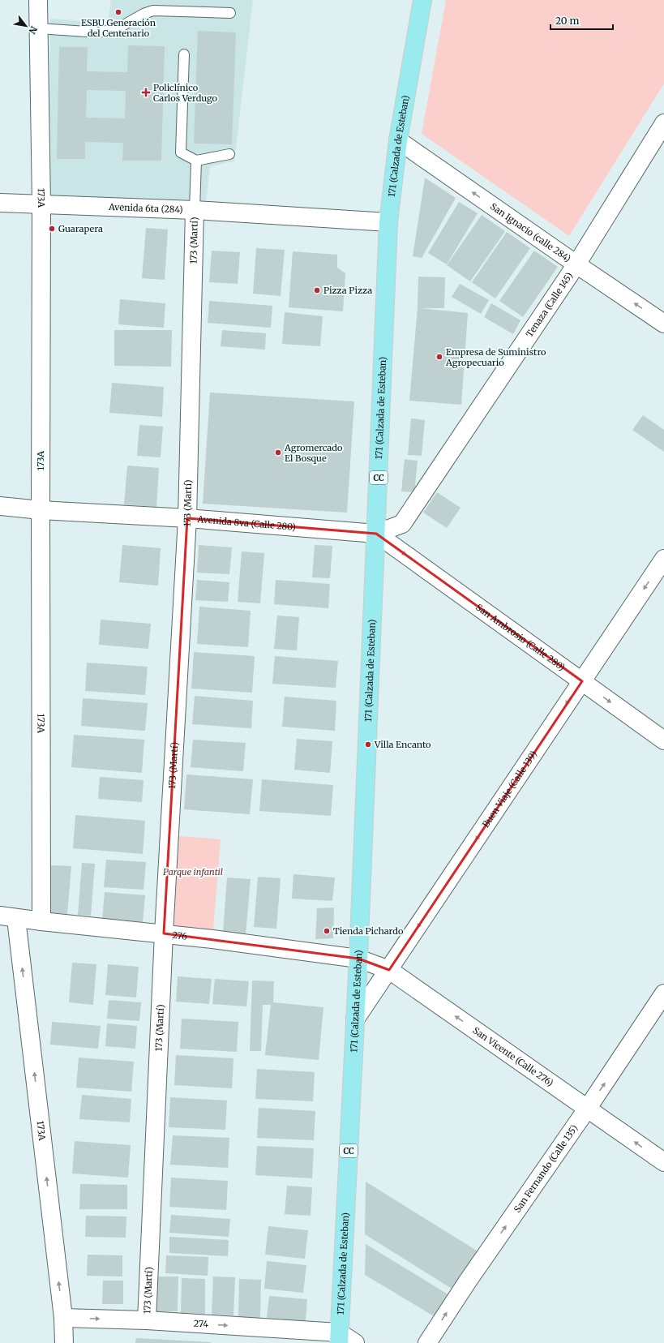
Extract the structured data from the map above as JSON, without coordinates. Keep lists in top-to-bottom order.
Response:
{
  "streets": {
    "main road": ["171 (Calzada de Esteban)", "CC"],
    "street": [
      "173A",
      "Avenida 6ta (284)",
      "San Ignacio (calle 284)",
      "173 (Martí)",
      "Tenaza (Calle 145)",
      "Avenida 8va (Calle 280)",
      "San Ambrosio (Calle 280)",
      "Buen Viaje (Calle 139)",
      "276",
      "San Vicente (Calle 276)",
      "San Fernando (Calle 135)",
      "274"
    ]
  },
  "crossings": [
    ["171 (Calzada de Esteban)", "Avenida 6ta (284)"],
    ["171 (Calzada de Esteban)", "San Ignacio (calle 284)"],
    ["171 (Calzada de Esteban)", "Tenaza (Calle 145)"],
    ["171 (Calzada de Esteban)", "Avenida 8va (Calle 280)"],
    ["171 (Calzada de Esteban)", "San Ambrosio (Calle 280)"],
    ["171 (Calzada de Esteban)", "Buen Viaje (Calle 139)"],
    ["171 (Calzada de Esteban)", "276"],
    ["171 (Calzada de Esteban)", "San Vicente (Calle 276)"],
    ["171 (Calzada de Esteban)", "274"],
    ["173A", "Avenida 6ta (284)"],
    ["173A", "Avenida 8va (Calle 280)"],
    ["173A", "276"],
    ["173A", "274"],
    ["Avenida 6ta (284)", "173 (Martí)"],
    ["San Ignacio (calle 284)", "Tenaza (Calle 145)"],
    ["173 (Martí)", "Avenida 8va (Calle 280)"],
    ["173 (Martí)", "276"],
    ["173 (Martí)", "274"],
    ["Tenaza (Calle 145)", "Avenida 8va (Calle 280)"],
    ["Tenaza (Calle 145)", "San Ambrosio (Calle 280)"],
    ["Avenida 8va (Calle 280)", "San Ambrosio (Calle 280)"],
    ["San Ambrosio (Calle 280)", "Buen Viaje (Calle 139)"],
    ["Buen Viaje (Calle 139)", "San Vicente (Calle 276)"],
    ["276", "San Vicente (Calle 276)"],
    ["San Vicente (Calle 276)", "San Fernando (Calle 135)"]
  ],
  "one_way": [
    "San Ignacio (calle 284)",
    "San Ambrosio (Calle 280)",
    "Buen Viaje (Calle 139)",
    "San Vicente (Calle 276)",
    "San Fernando (Calle 135)",
    "274"
  ],
  "parks": ["Parque infantil"],
  "places": {
    "other": [
      "ESBU Generación del Centenario",
      "Guarapera",
      "Pizza Pizza",
      "Empresa de Suministro Agropecuario",
      "Agromercado El Bosque",
      "Villa Encanto",
      "Tienda Pichardo"
    ],
    "health": ["Policlínico Carlos Verdugo"]
  },
  "scale_bar": "20 m",
  "north": "bottom right"
}
